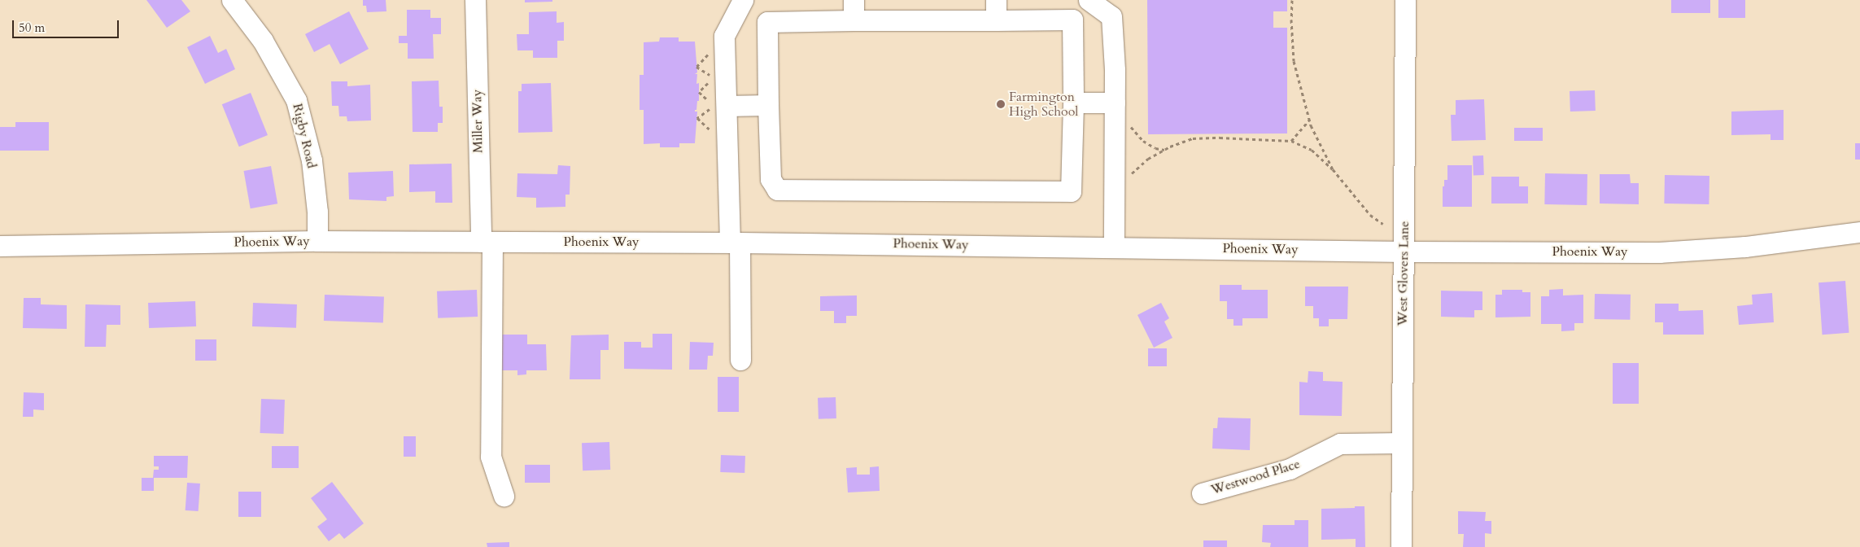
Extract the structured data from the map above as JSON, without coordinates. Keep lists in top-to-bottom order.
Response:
{
  "streets": {
    "street": [
      "Miller Way",
      "Rigby Road",
      "Phoenix Way",
      "West Glovers Lane",
      "Westwood Place"
    ]
  },
  "crossings": [
    ["Miller Way", "Phoenix Way"],
    ["Rigby Road", "Phoenix Way"],
    ["Phoenix Way", "West Glovers Lane"],
    ["West Glovers Lane", "Westwood Place"]
  ],
  "places": ["Farmington High School"],
  "scale_bar": "50 m"
}
